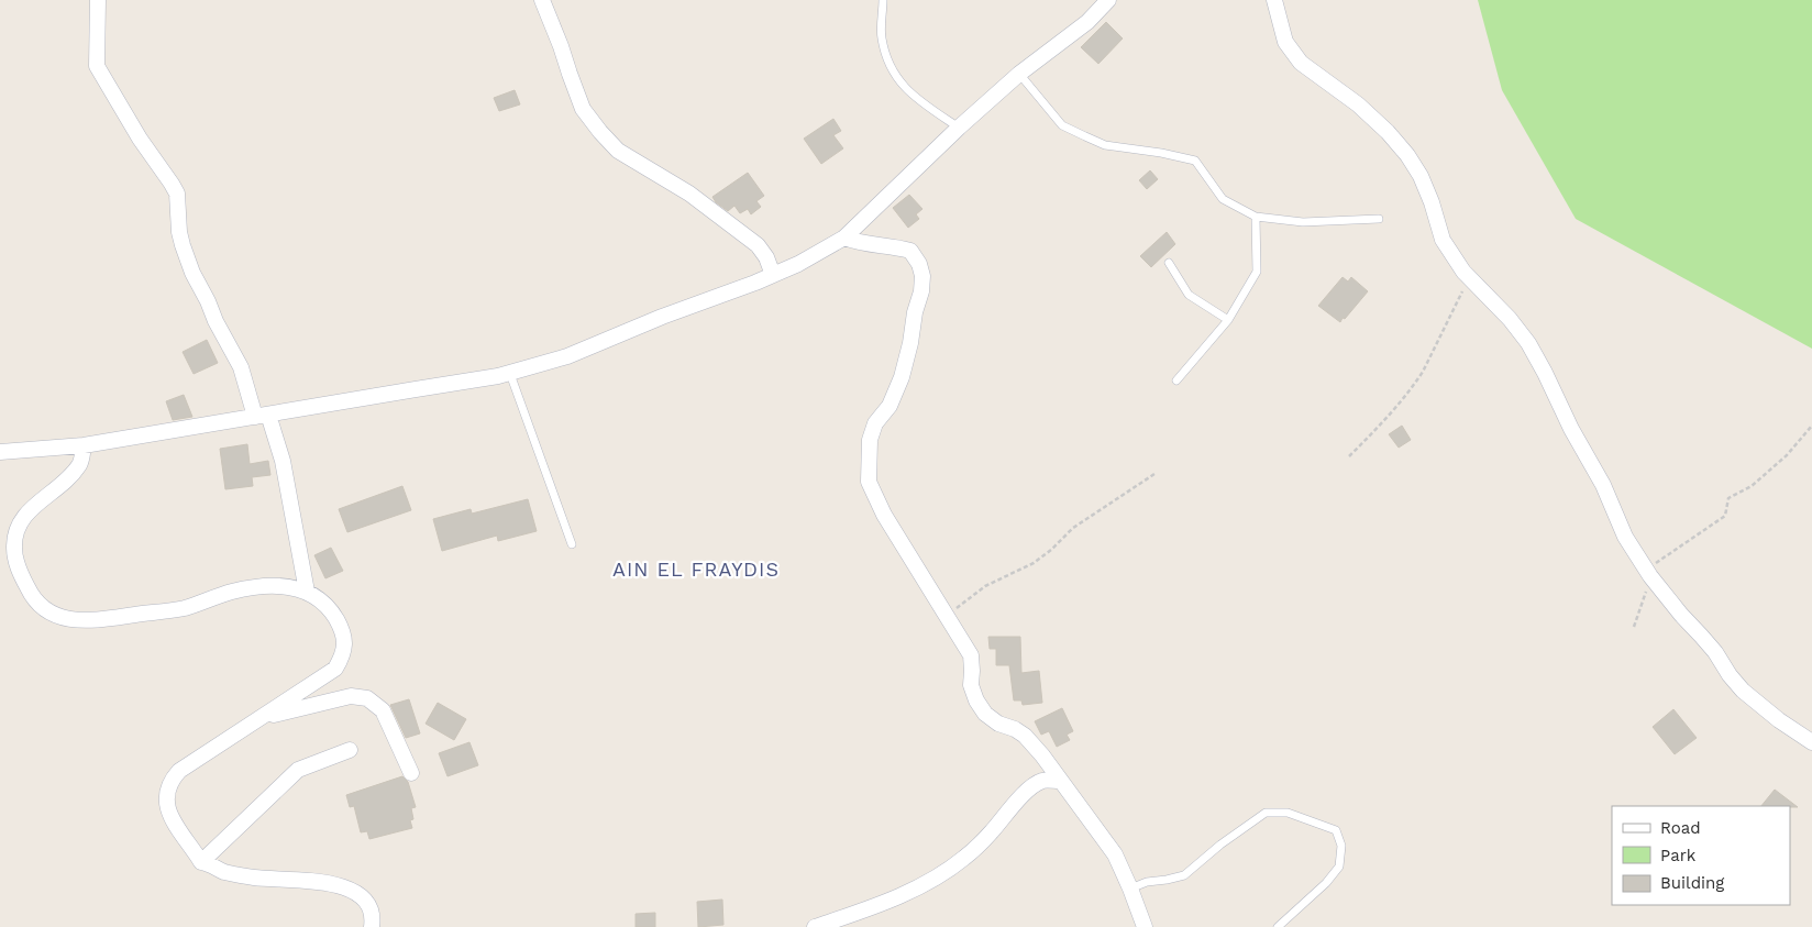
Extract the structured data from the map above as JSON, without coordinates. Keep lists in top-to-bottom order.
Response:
{
  "districts": ["AIN EL FRAYDIS"],
  "legend": ["Road", "Park", "Building"]
}
